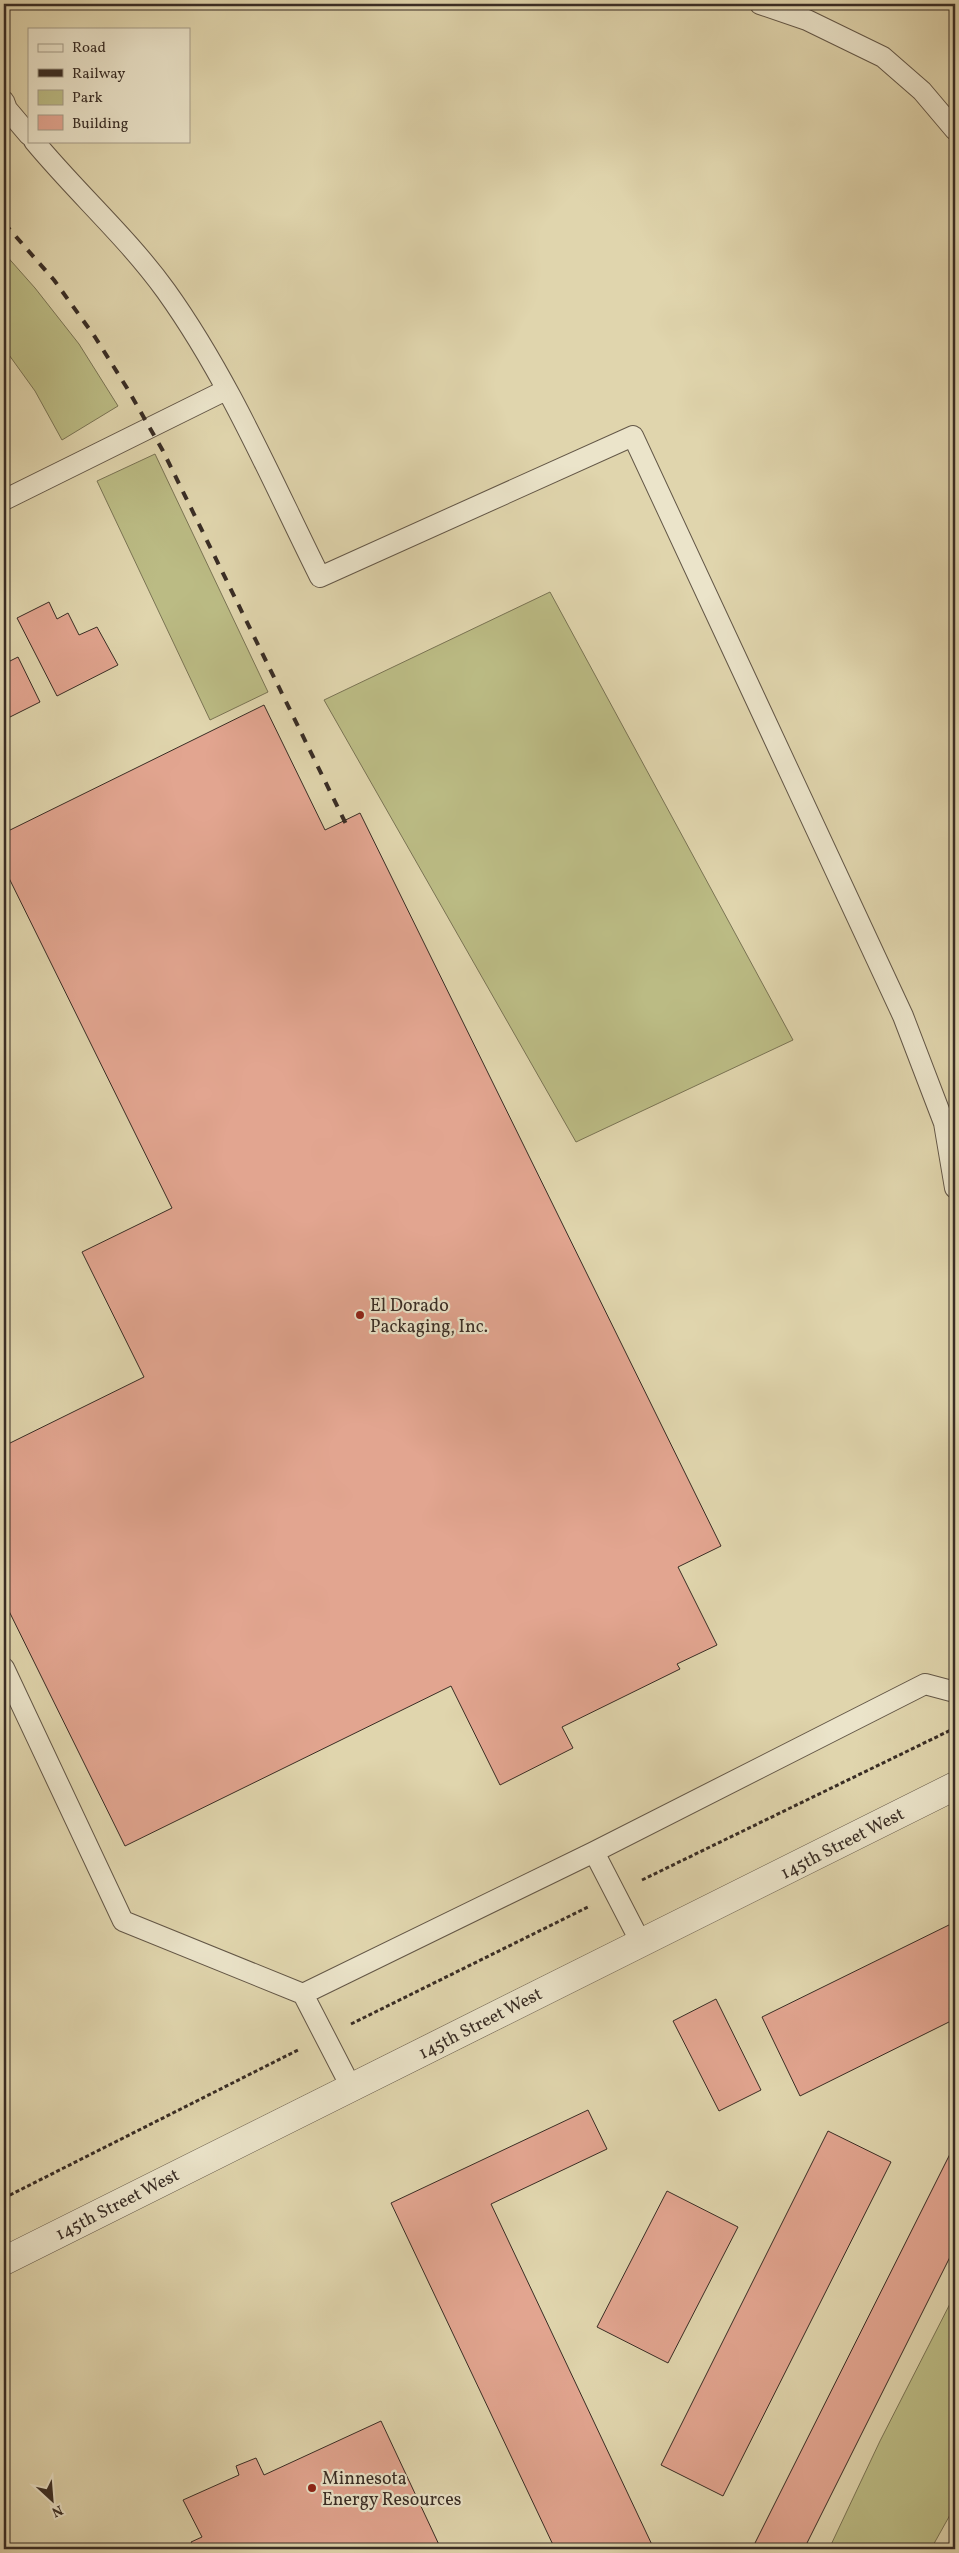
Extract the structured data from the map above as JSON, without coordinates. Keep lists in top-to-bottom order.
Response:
{
  "streets": {
    "street": ["145th Street West"]
  },
  "places": ["El Dorado Packaging, Inc.", "Minnesota Energy Resources"],
  "legend": [
    "Road",
    "Railway",
    "Park",
    "Building"
  ],
  "north": "bottom right"
}
